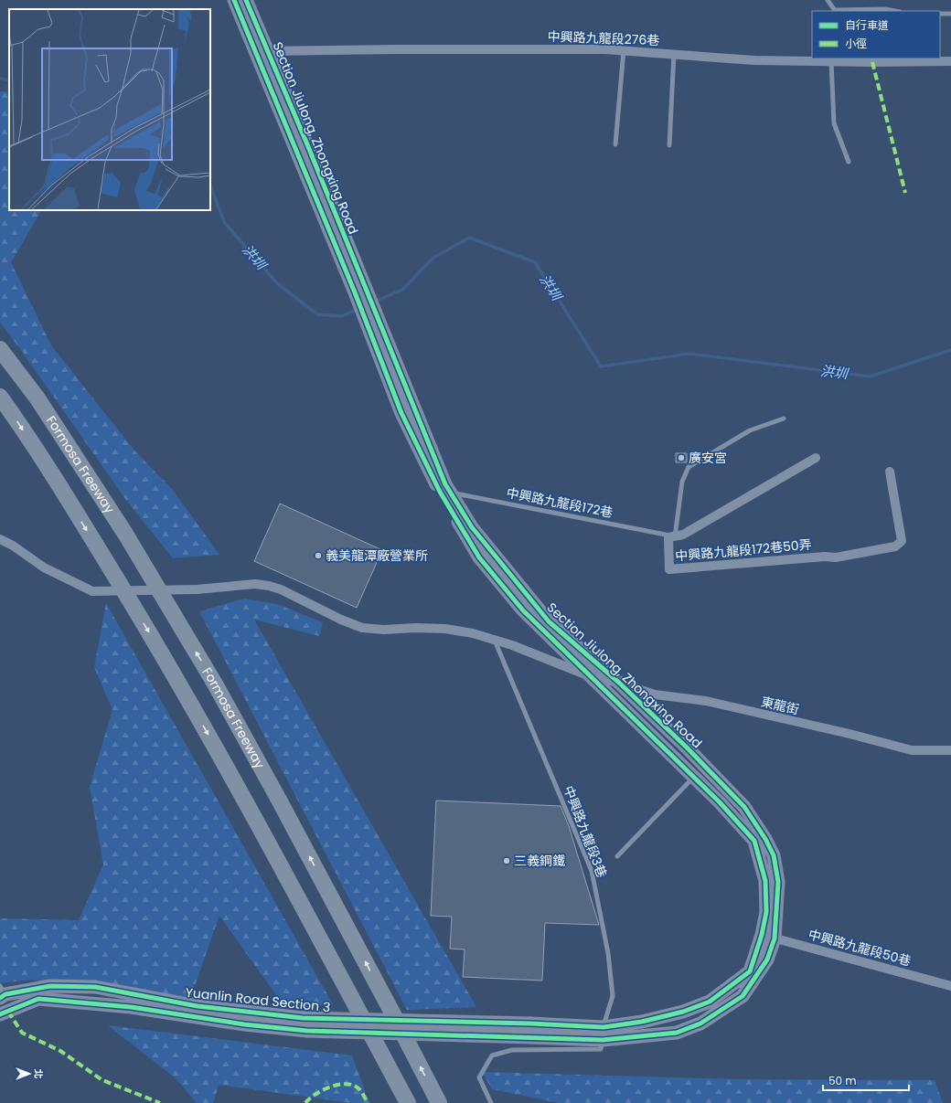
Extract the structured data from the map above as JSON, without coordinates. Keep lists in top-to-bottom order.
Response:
{
  "streets": {
    "highway": ["Formosa Freeway"],
    "main road": ["Section Jiulong, Zhongxing Road", "Yuanlin Road Section 3"],
    "street": [
      "中興路九龍段276巷",
      "中興路九龍段172巷50弄",
      "東龍街",
      "中興路九龍段50巷"
    ],
    "lane": ["中興路九龍段172巷", "中興路九龍段3巷"]
  },
  "crossings": [
    ["中興路九龍段276巷", "Section Jiulong, Zhongxing Road"],
    ["Section Jiulong, Zhongxing Road", "中興路九龍段172巷"],
    ["Section Jiulong, Zhongxing Road", "東龍街"],
    ["Section Jiulong, Zhongxing Road", "中興路九龍段3巷"],
    ["Section Jiulong, Zhongxing Road", "中興路九龍段50巷"],
    ["Section Jiulong, Zhongxing Road", "Yuanlin Road Section 3"],
    ["中興路九龍段172巷", "中興路九龍段172巷50弄"],
    ["東龍街", "中興路九龍段3巷"],
    ["中興路九龍段3巷", "Yuanlin Road Section 3"]
  ],
  "water": ["洪圳"],
  "places": ["廣安宮", "義美龍潭廠營業所", "三義鋼鐵"],
  "legend": ["自行車道", "小徑"],
  "scale_bar": "50 m",
  "north": "right"
}
